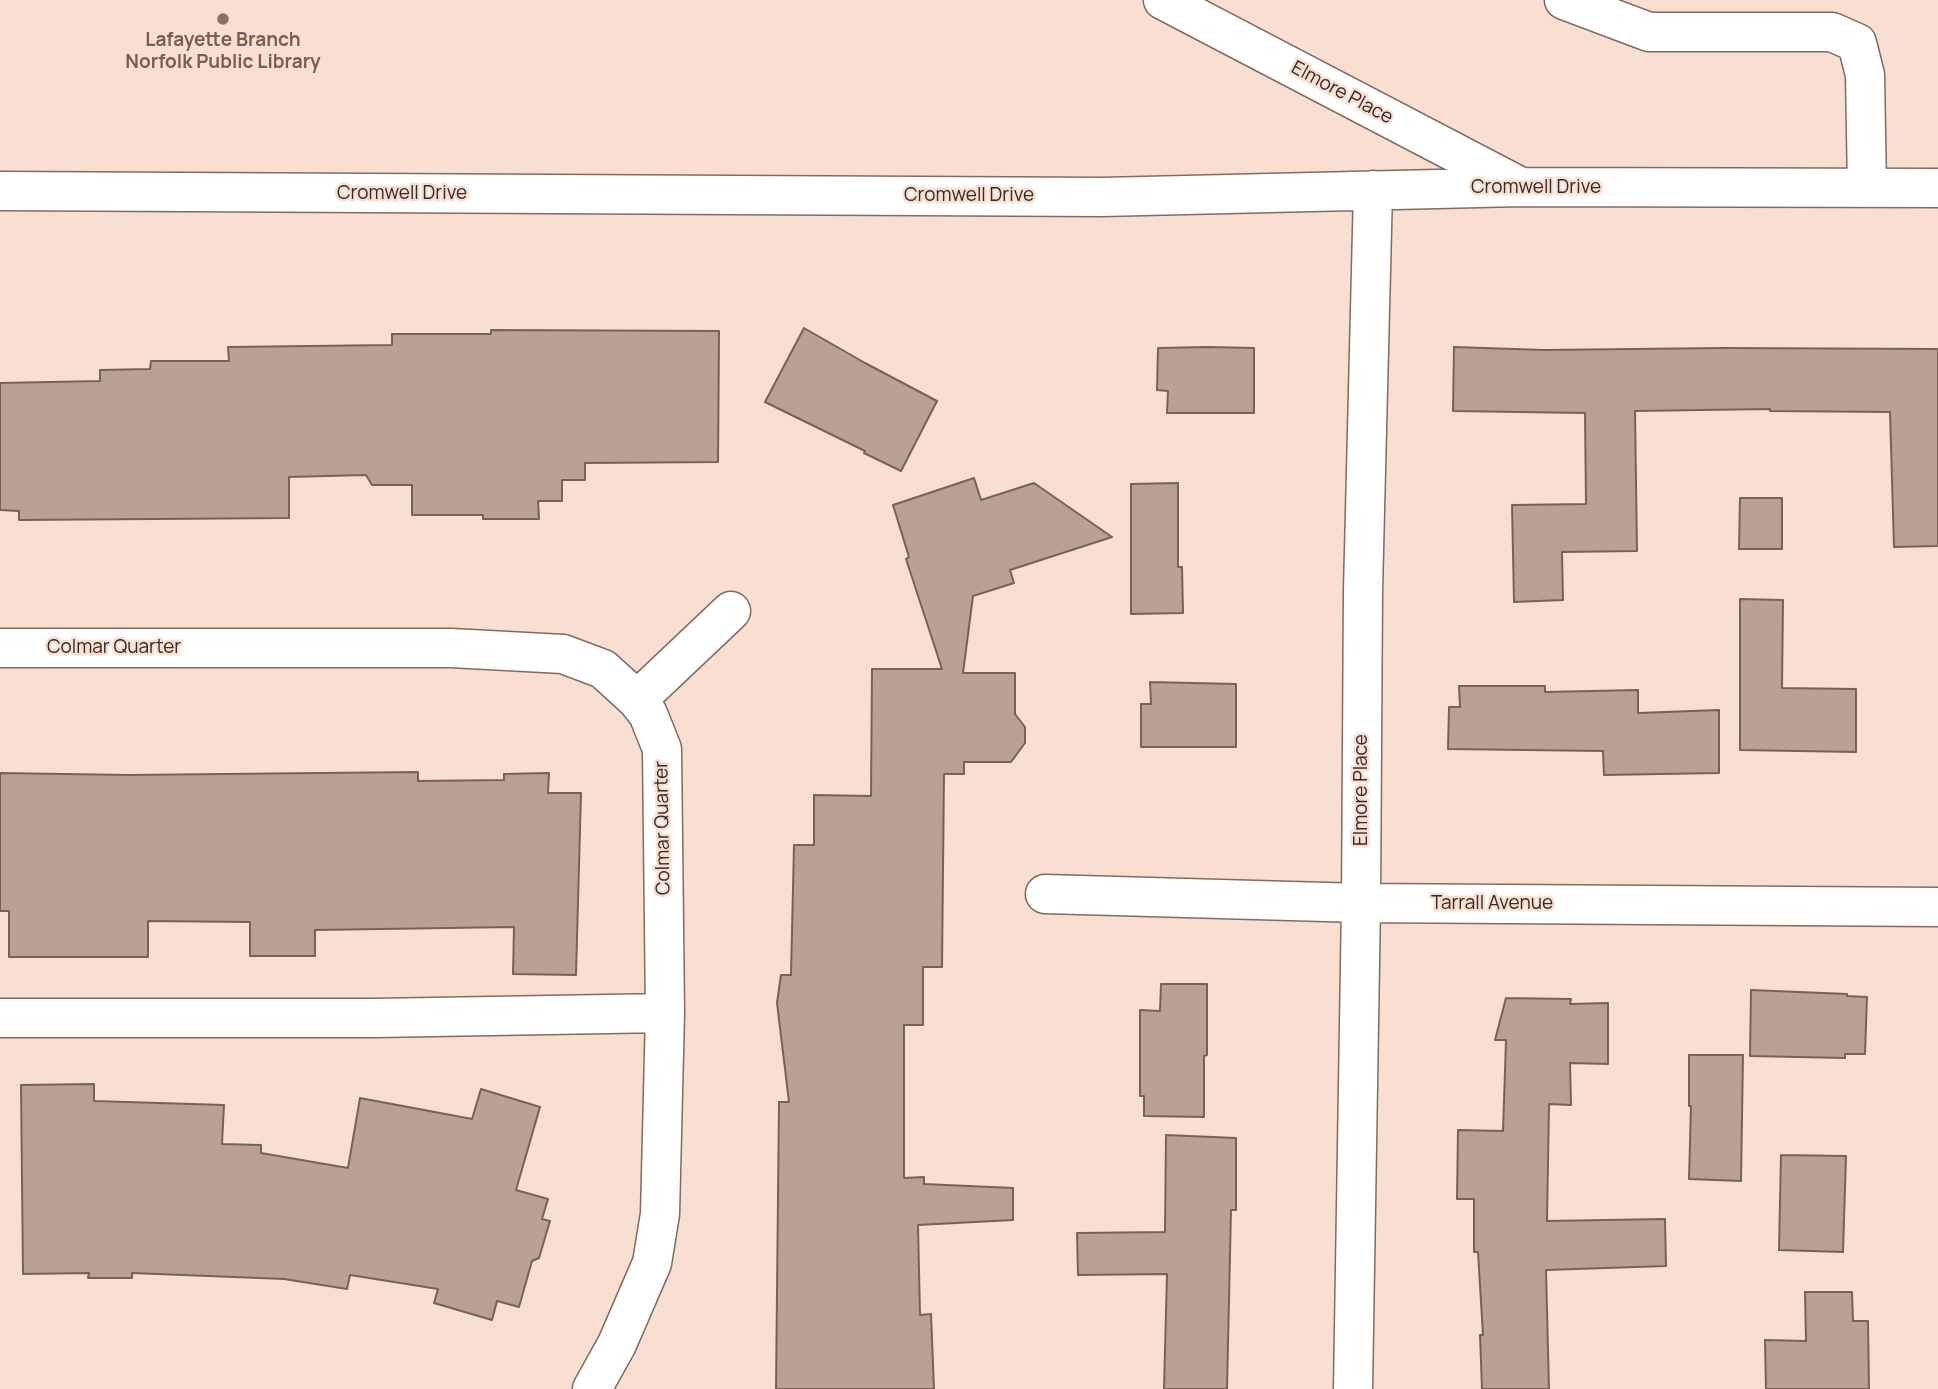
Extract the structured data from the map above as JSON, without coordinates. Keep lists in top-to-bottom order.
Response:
{
  "streets": {
    "street": [
      "Elmore Place",
      "Cromwell Drive",
      "Colmar Quarter",
      "Tarrall Avenue"
    ]
  },
  "crossings": [
    ["Elmore Place", "Cromwell Drive"],
    ["Elmore Place", "Tarrall Avenue"]
  ],
  "places": ["Lafayette Branch Norfolk Public Library"]
}
